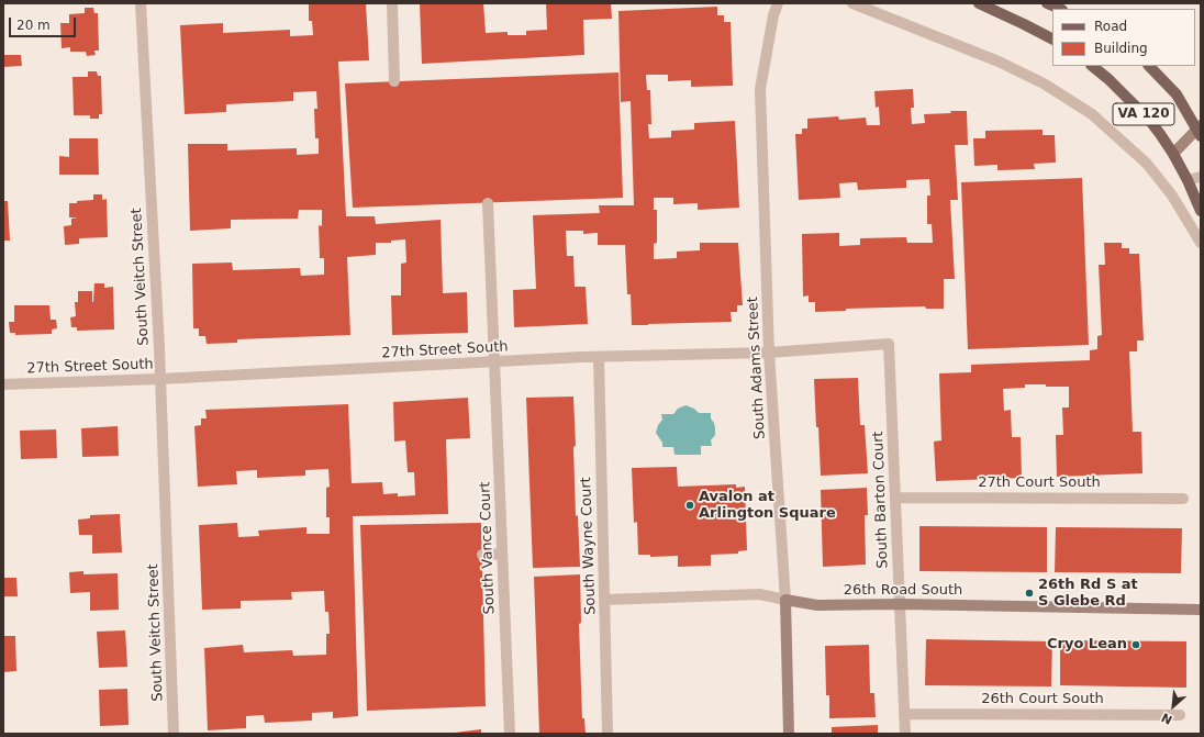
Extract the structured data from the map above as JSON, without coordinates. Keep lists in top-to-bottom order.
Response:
{
  "streets": {
    "main road": ["VA 120"],
    "street": [
      "South Veitch Street",
      "27th Street South",
      "South Adams Street",
      "27th Court South",
      "South Barton Court",
      "South Wayne Court",
      "South Vance Court",
      "26th Road South",
      "26th Court South"
    ]
  },
  "crossings": [
    ["South Veitch Street", "27th Street South"],
    ["27th Street South", "South Adams Street"],
    ["27th Street South", "South Barton Court"],
    ["27th Street South", "South Wayne Court"],
    ["27th Street South", "South Vance Court"],
    ["South Adams Street", "26th Road South"],
    ["27th Court South", "South Barton Court"],
    ["South Barton Court", "26th Road South"],
    ["South Barton Court", "26th Court South"],
    ["South Wayne Court", "26th Road South"]
  ],
  "places": ["Avalon at Arlington Square", "26th Rd S at S Glebe Rd", "Cryo Lean"],
  "legend": ["Road", "Building"],
  "scale_bar": "20 m",
  "north": "bottom left"
}
